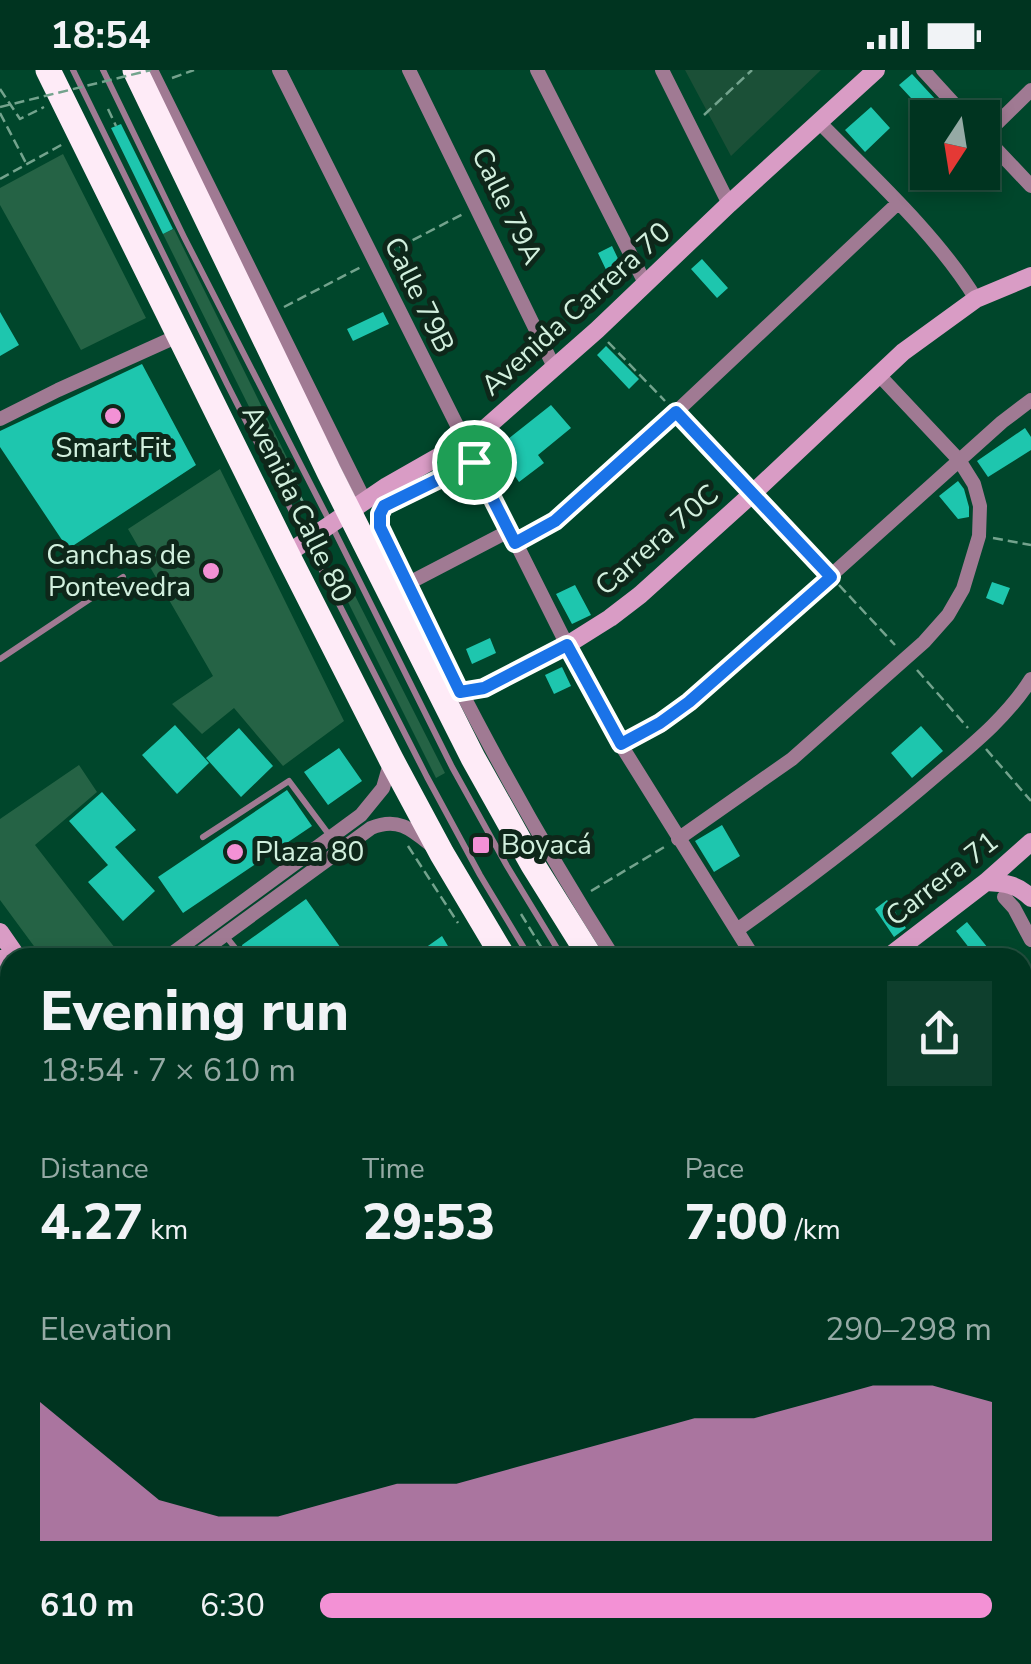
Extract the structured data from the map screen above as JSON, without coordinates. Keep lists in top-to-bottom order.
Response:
{
  "streets": {
    "highway": ["Avenida Calle 80"],
    "street": [
      "Calle 79A",
      "Calle 79B",
      "Avenida Carrera 70",
      "Carrera 70C",
      "Carrera 71"
    ]
  },
  "crossings": [
    ["Calle 79A", "Avenida Carrera 70"],
    ["Calle 79B", "Avenida Carrera 70"],
    ["Calle 79B", "Carrera 70C"],
    ["Avenida Carrera 70", "Avenida Calle 80"],
    ["Avenida Calle 80", "Carrera 70C"]
  ],
  "places": {
    "other": ["Smart Fit", "Canchas de Pontevedra", "Plaza 80"],
    "transit": ["Boyacá"]
  },
  "north": "bottom",
  "page": {
    "status": "18:54",
    "heading": ["Evening run", "18:54 · 7 × 610 m"],
    "stats": [
      ["Distance", "4.27 km"],
      ["Time", "29:53"],
      ["Pace", "7:00 /km"]
    ],
    "chart": ["Elevation", "290–298 m"],
    "list": [
      {
        "name": "610 m",
        "note": "6:30"
      }
    ]
  }
}
